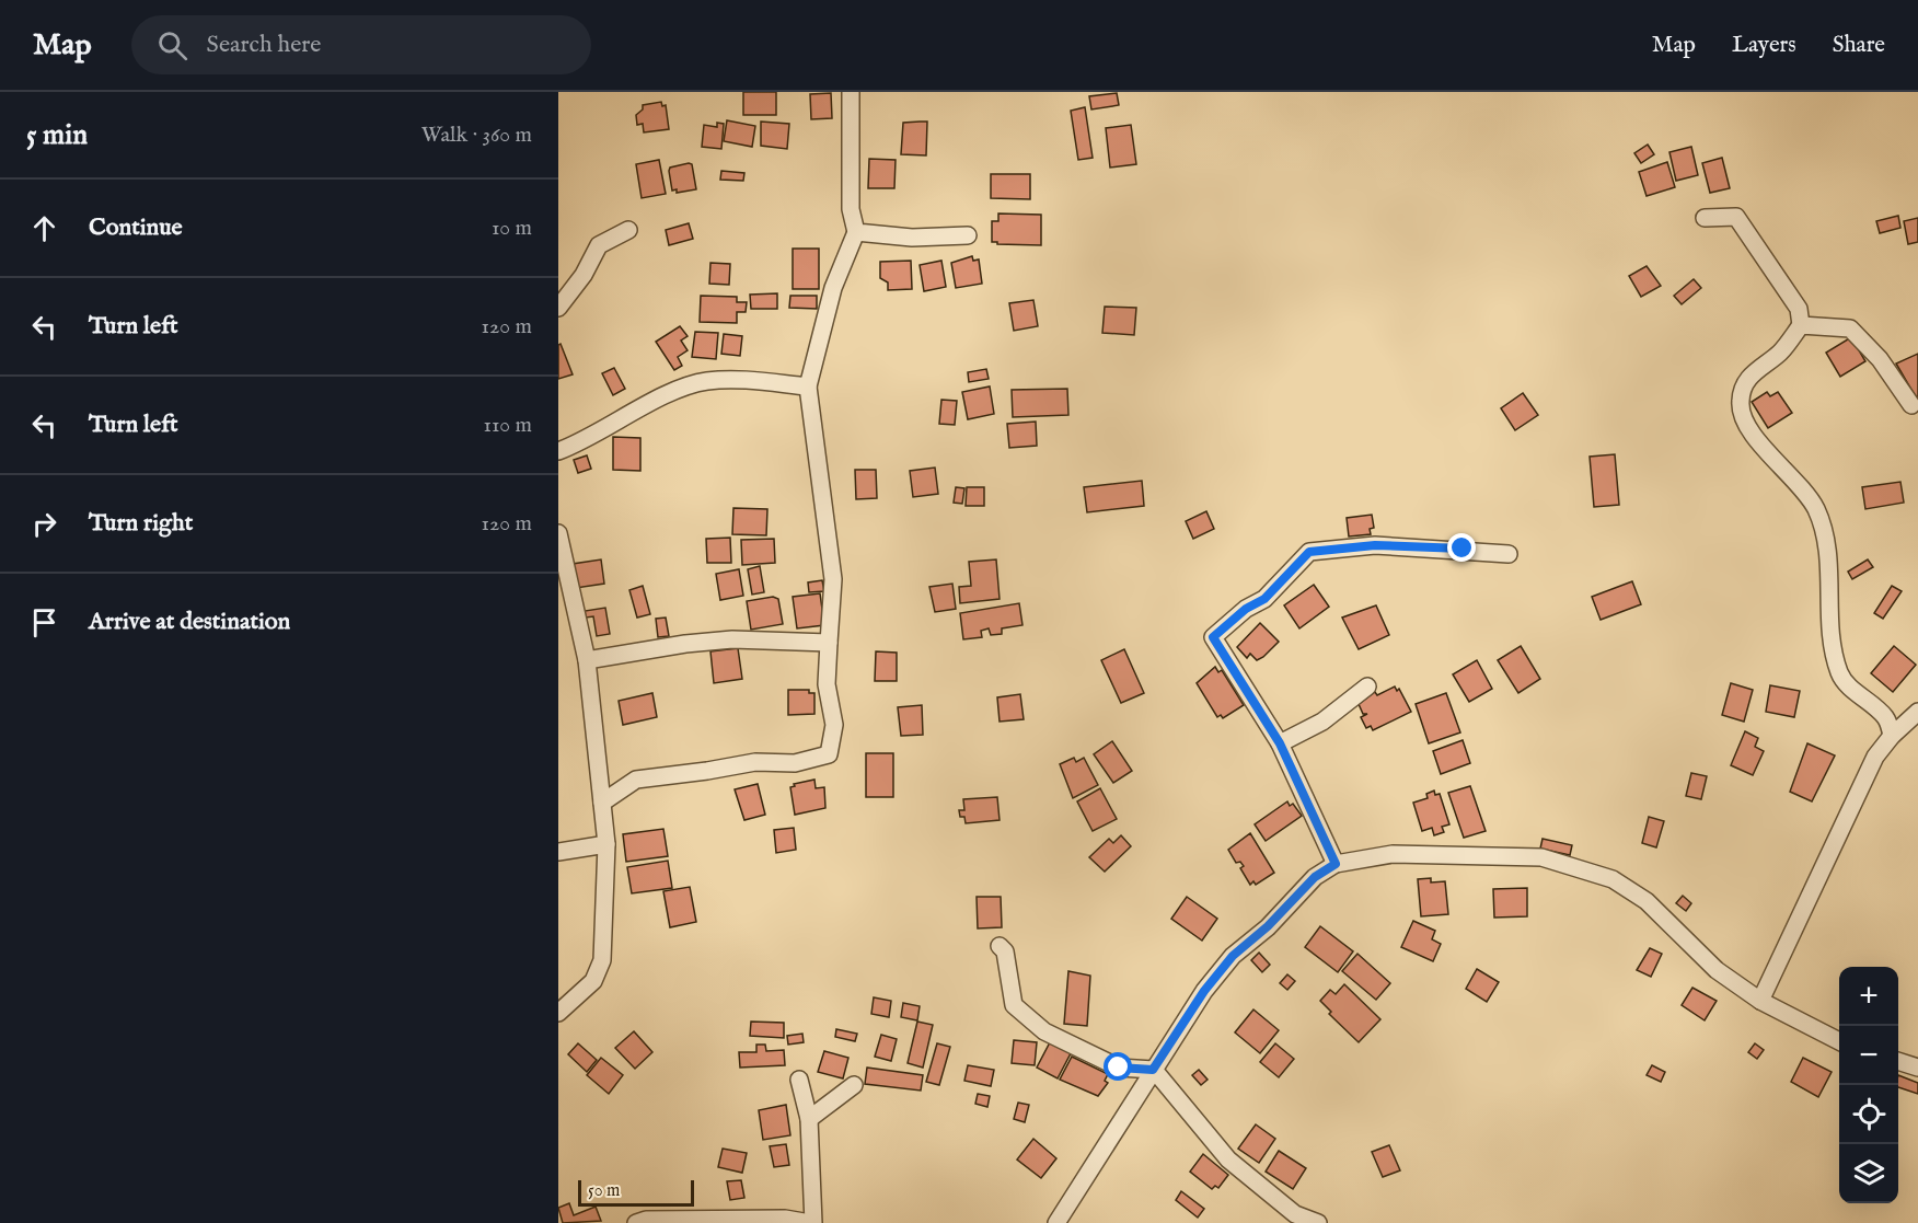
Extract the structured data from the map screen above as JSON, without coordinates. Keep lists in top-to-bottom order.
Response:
{
  "scale_bar": "50 m",
  "page": {
    "header": "Map",
    "search": "Search here",
    "nav": ["Map", "Layers", "Share"],
    "heading": ["5 min", "Walk · 360 m"],
    "list": [
      ["Continue", "10 m"],
      ["Turn left", "120 m"],
      ["Turn left", "110 m"],
      ["Turn right", "120 m"],
      "Arrive at destination"
    ],
    "map_buttons": ["+", "−"],
    "scale": "50 m"
  }
}
